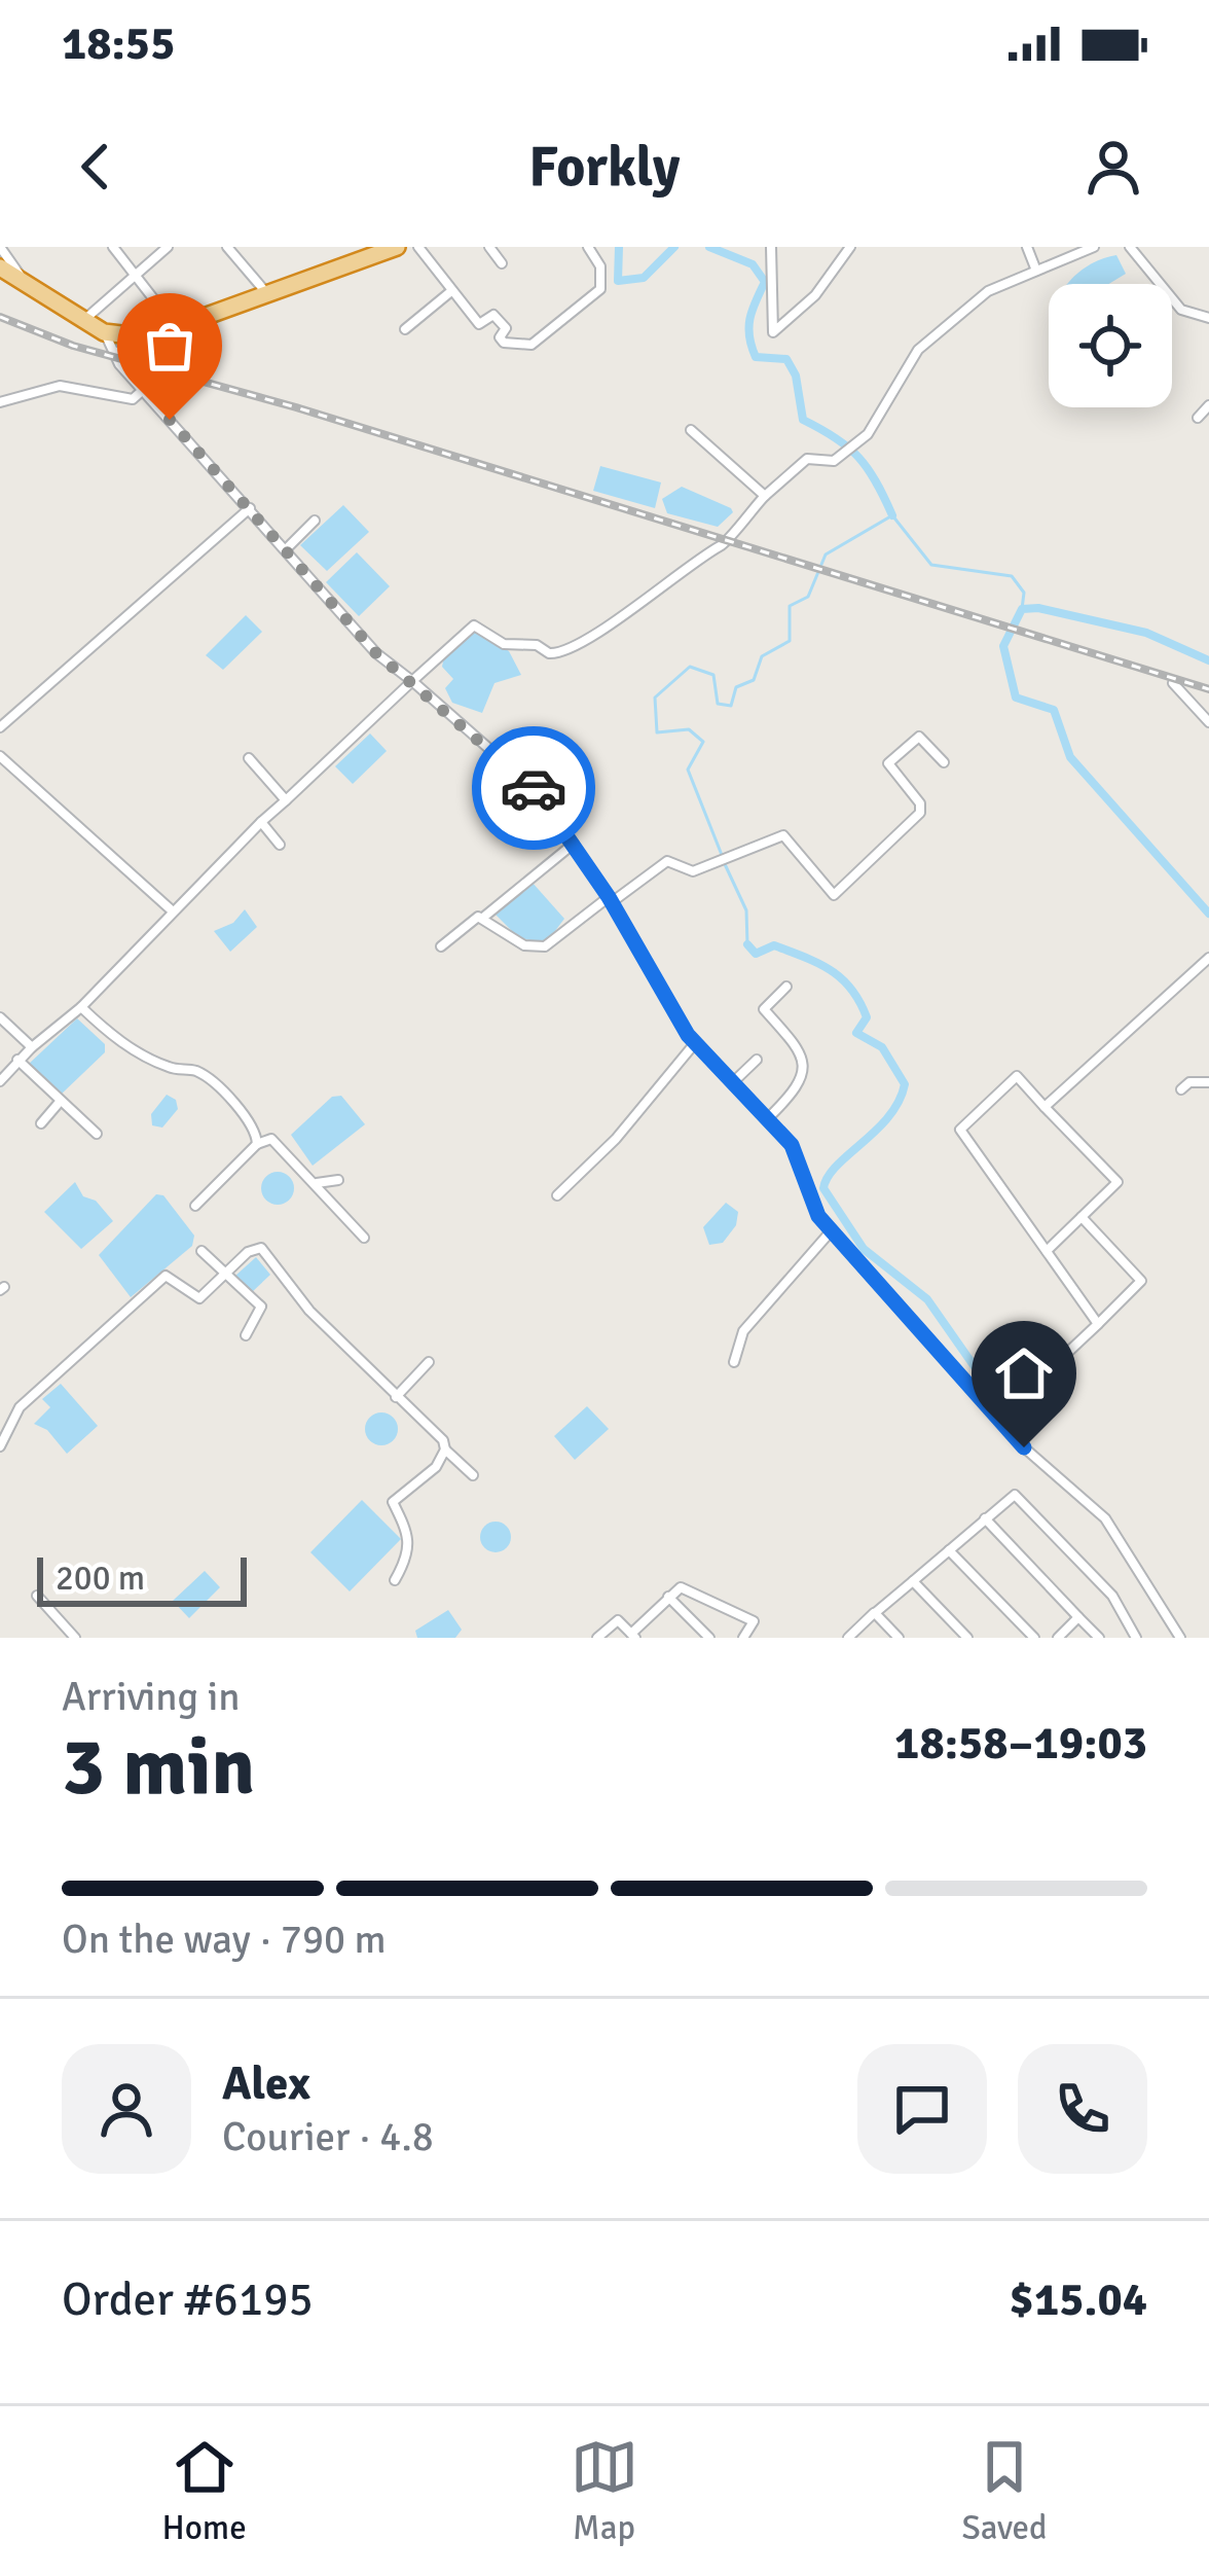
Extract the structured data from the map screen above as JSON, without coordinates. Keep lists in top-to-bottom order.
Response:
{
  "scale_bar": "200 m",
  "page": {
    "status": "18:55",
    "header": "Forkly",
    "scale": "200 m",
    "heading": ["3 min", "Arriving in", "18:58–19:03"],
    "panel": [
      "Alex",
      "Courier · 4.8",
      "Order #6195",
      "$15.04"
    ],
    "bar": "On the way · 790 m",
    "tabs": ["Home", "Map", "Saved"]
  }
}
